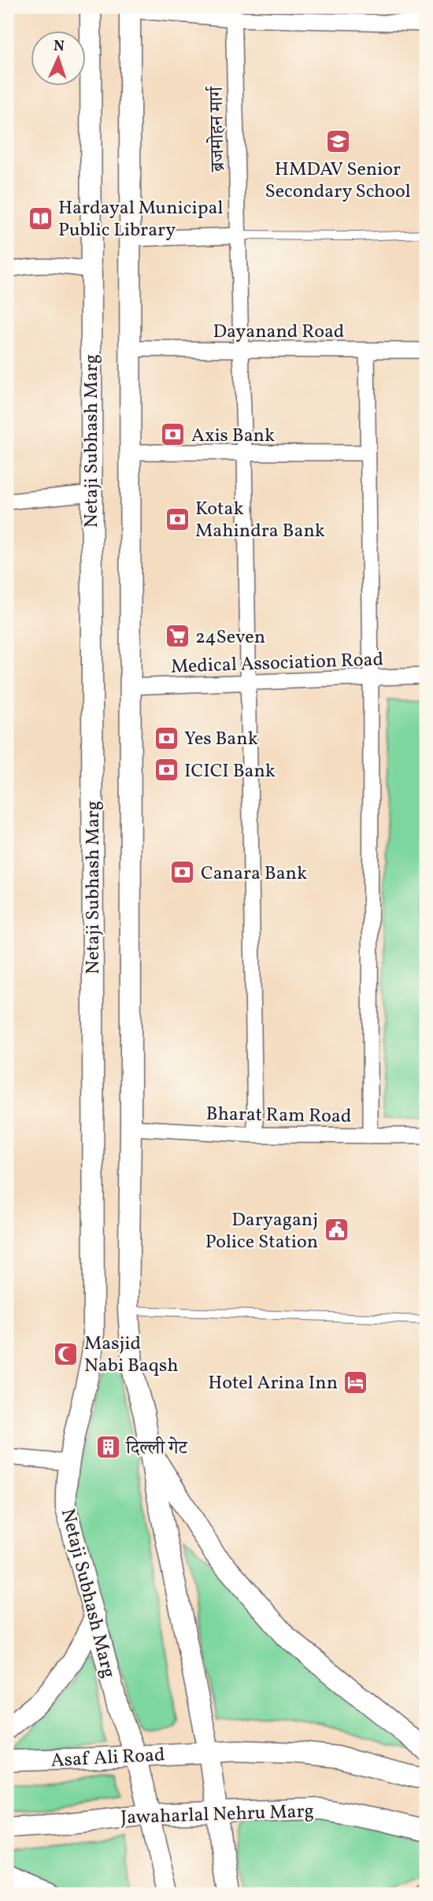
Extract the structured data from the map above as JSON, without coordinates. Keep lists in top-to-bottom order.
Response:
{
  "streets": {
    "main road": ["Netaji Subhash Marg", "Asaf Ali Road", "Jawaharlal Nehru Marg"],
    "street": [
      "ब्रजमोहन मार्ग",
      "Dayanand Road",
      "Medical Association Road",
      "Bharat Ram Road"
    ]
  },
  "crossings": [
    ["ब्रजमोहन मार्ग", "Dayanand Road"],
    ["ब्रजमोहन मार्ग", "Medical Association Road"],
    ["ब्रजमोहन मार्ग", "Bharat Ram Road"],
    ["Dayanand Road", "Netaji Subhash Marg"],
    ["Netaji Subhash Marg", "Medical Association Road"],
    ["Netaji Subhash Marg", "Bharat Ram Road"],
    ["Netaji Subhash Marg", "Asaf Ali Road"],
    ["Netaji Subhash Marg", "Jawaharlal Nehru Marg"]
  ],
  "places": {
    "school or university": ["HMDAV Senior Secondary School"],
    "library": ["Hardayal Municipal Public Library"],
    "bank": [
      "Axis Bank",
      "Kotak Mahindra Bank",
      "Yes Bank",
      "ICICI Bank",
      "Canara Bank"
    ],
    "supermarket": ["24Seven"],
    "public building": ["Daryaganj Police Station"],
    "mosque": ["Masjid Nabi Baqsh"],
    "hotel": ["Hotel Arina Inn"],
    "building": ["दिल्ली गेट"]
  },
  "north": "top"
}
